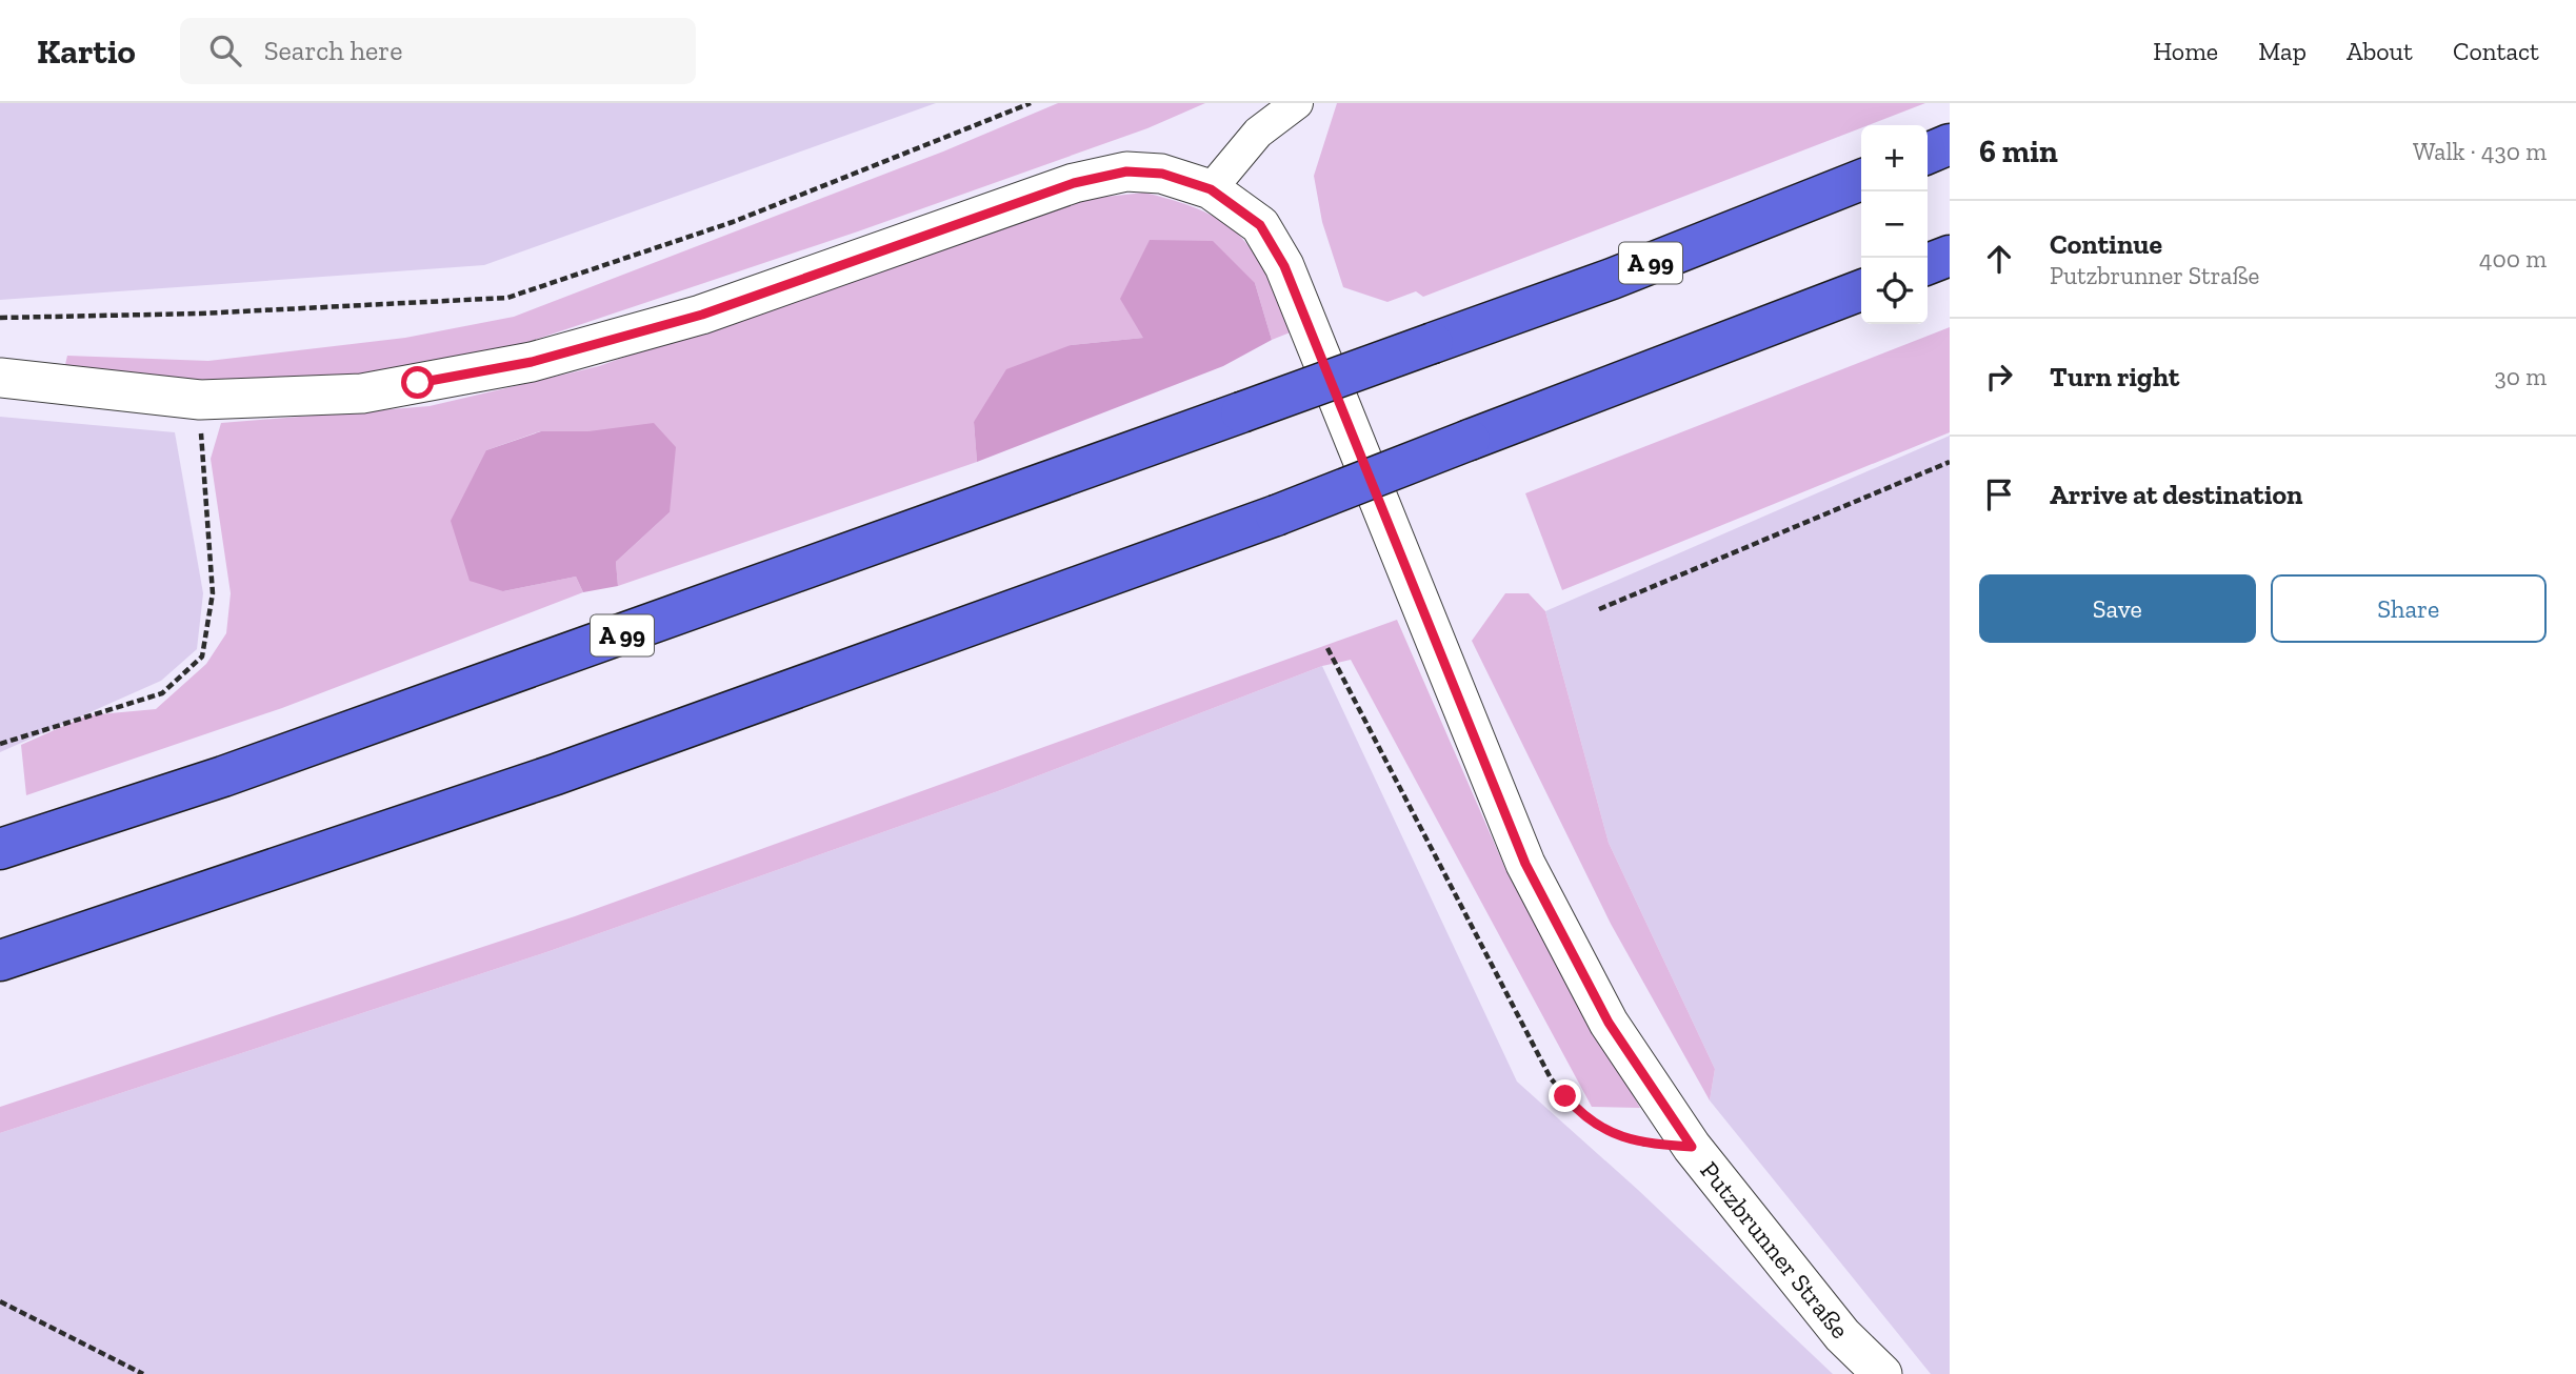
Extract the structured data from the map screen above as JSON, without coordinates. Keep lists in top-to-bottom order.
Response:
{
  "streets": {
    "highway": ["A 99"],
    "street": ["Putzbrunner Straße"]
  },
  "page": {
    "header": "Kartio",
    "search": "Search here",
    "nav": [
      "Home",
      "Map",
      "About",
      "Contact"
    ],
    "heading": ["6 min", "Walk · 430 m"],
    "map_buttons": ["+", "−"],
    "list": [
      ["Continue", "Putzbrunner Straße", "400 m"],
      ["Turn right", "30 m"],
      "Arrive at destination"
    ],
    "buttons": ["Save", "Share"]
  }
}
